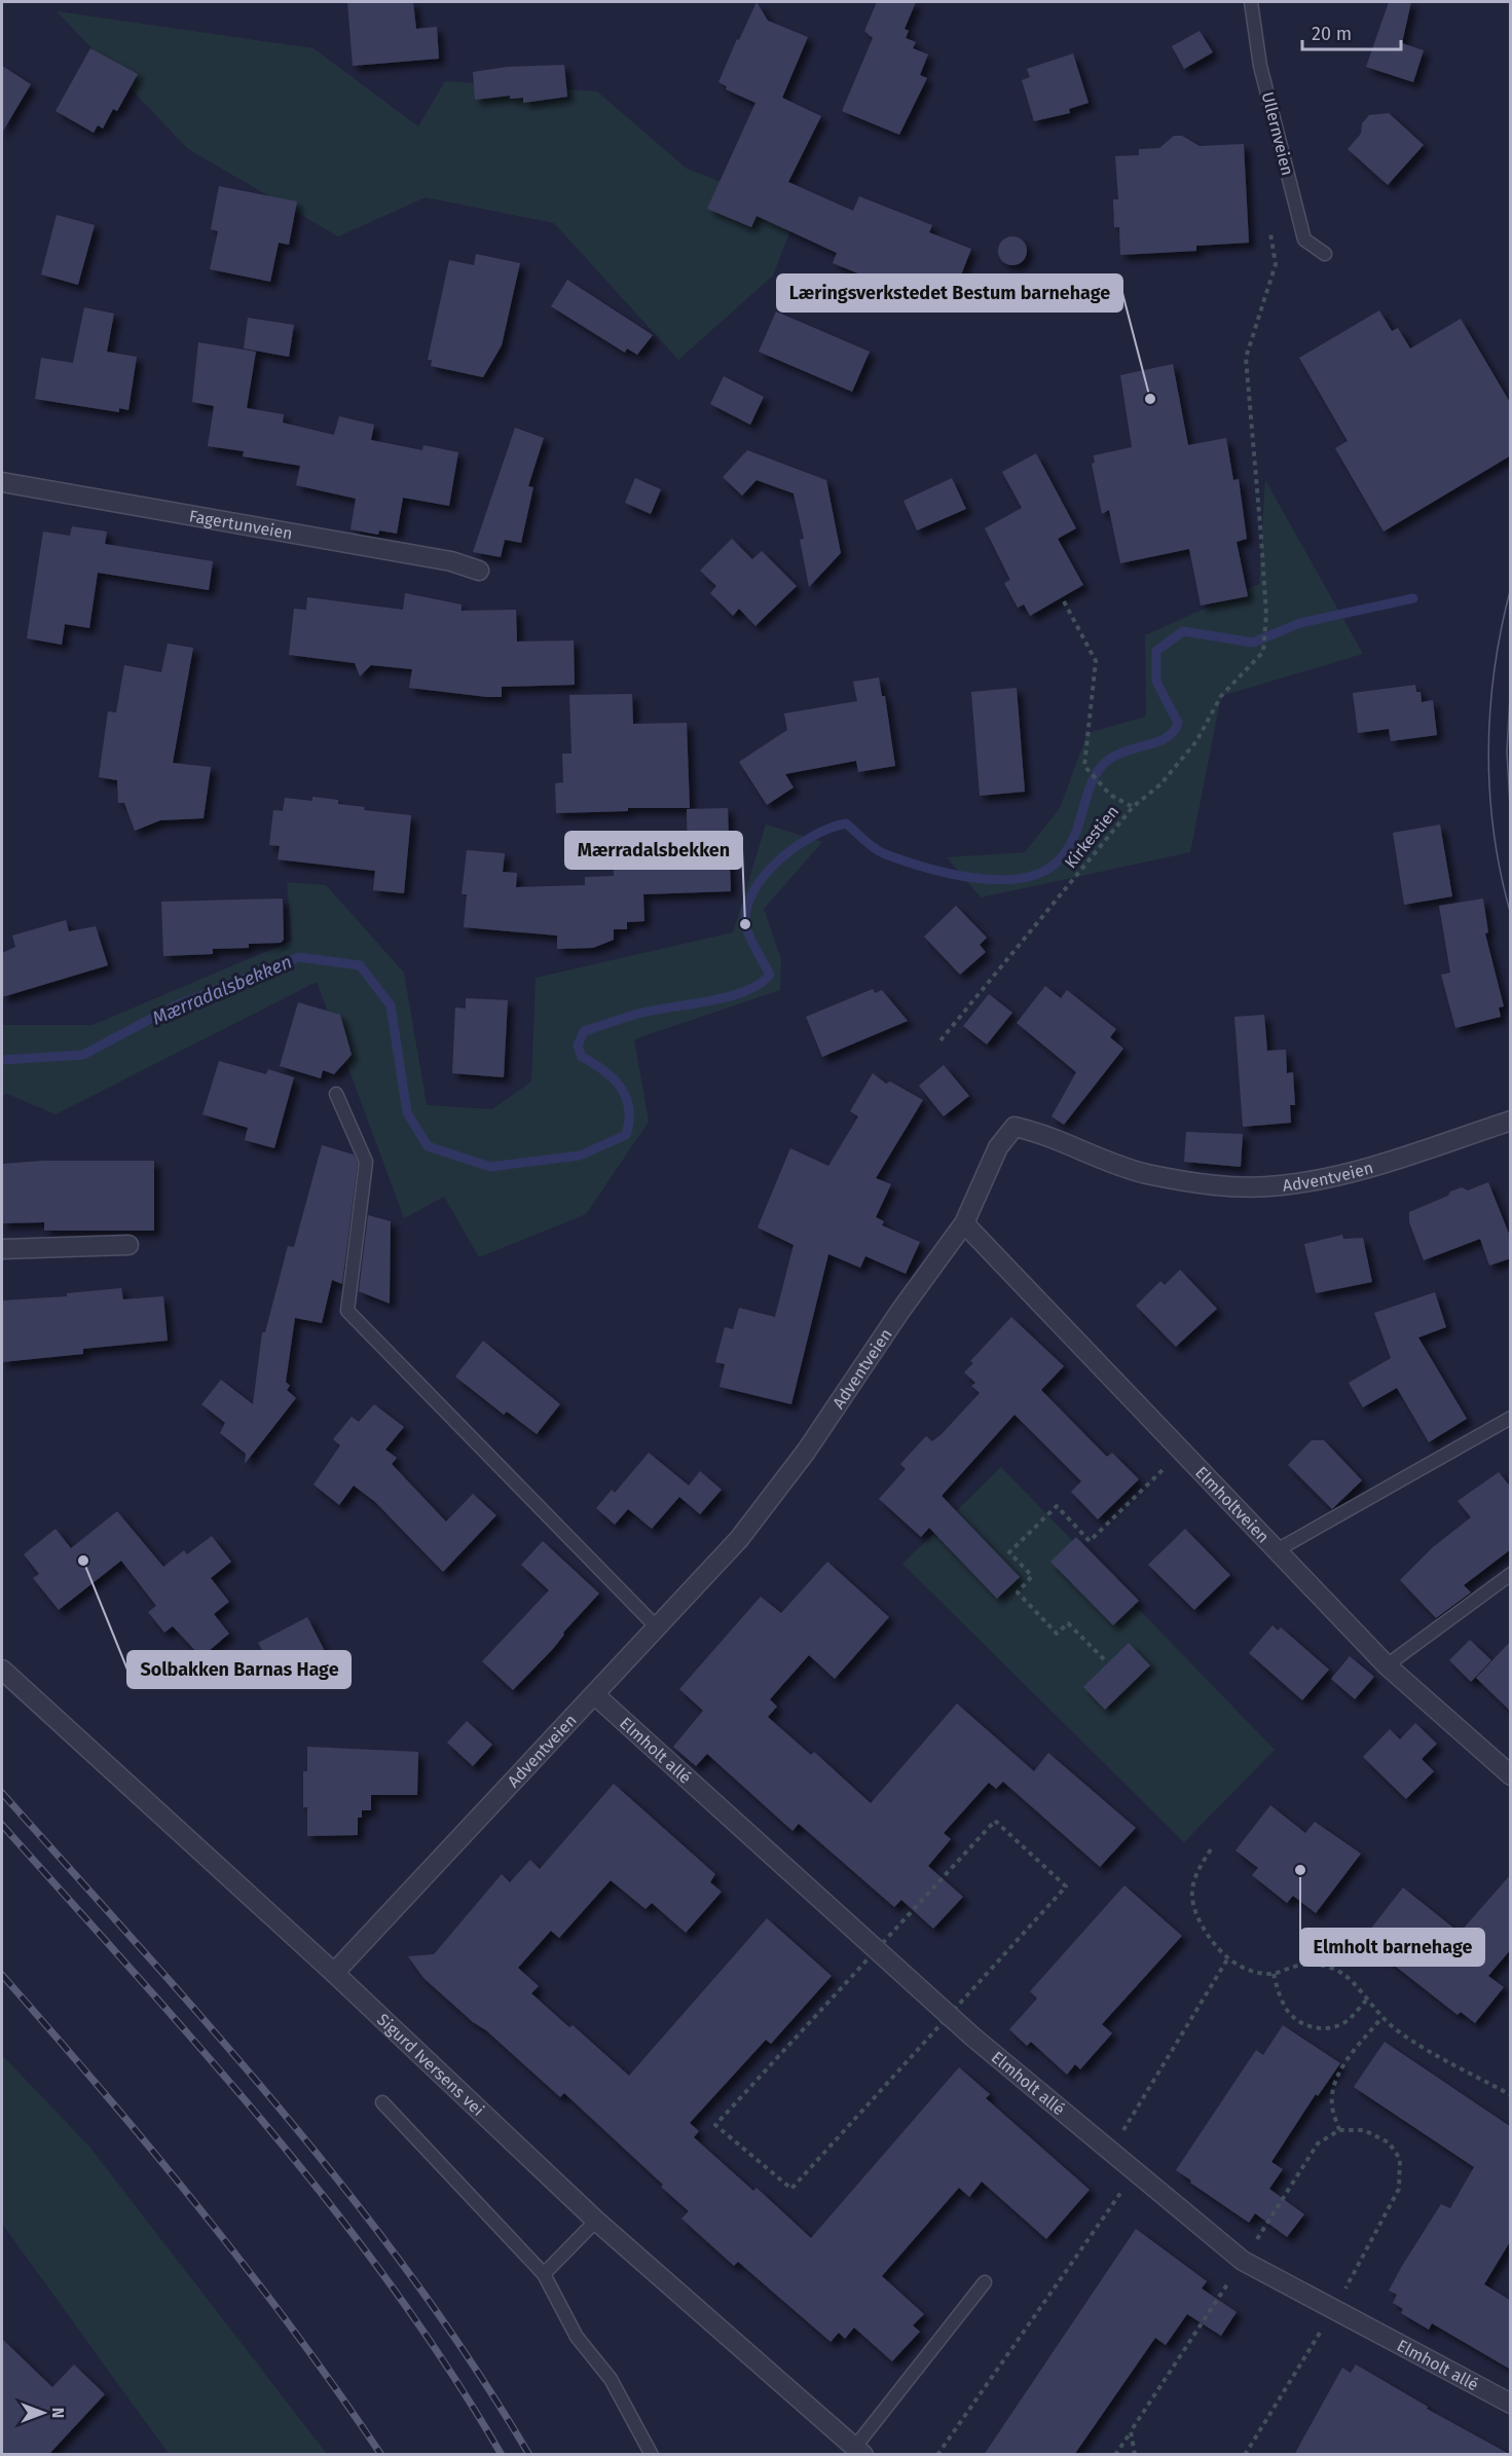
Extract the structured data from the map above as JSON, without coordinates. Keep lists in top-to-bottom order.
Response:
{
  "streets": {
    "street": [
      "Fagertunveien",
      "Adventveien",
      "Elmholtveien",
      "Elmholt allé",
      "Sigurd Iversens vei"
    ],
    "lane": ["Ullernveien"],
    "path": ["Kirkestien"]
  },
  "crossings": [
    ["Adventveien", "Elmholtveien"],
    ["Adventveien", "Elmholt allé"],
    ["Adventveien", "Sigurd Iversens vei"]
  ],
  "water": ["Mærradalsbekken"],
  "places": [
    "Læringsverkstedet Bestum barnehage",
    "Mærradalsbekken",
    "Solbakken Barnas Hage",
    "Elmholt barnehage"
  ],
  "scale_bar": "20 m",
  "north": "right"
}
